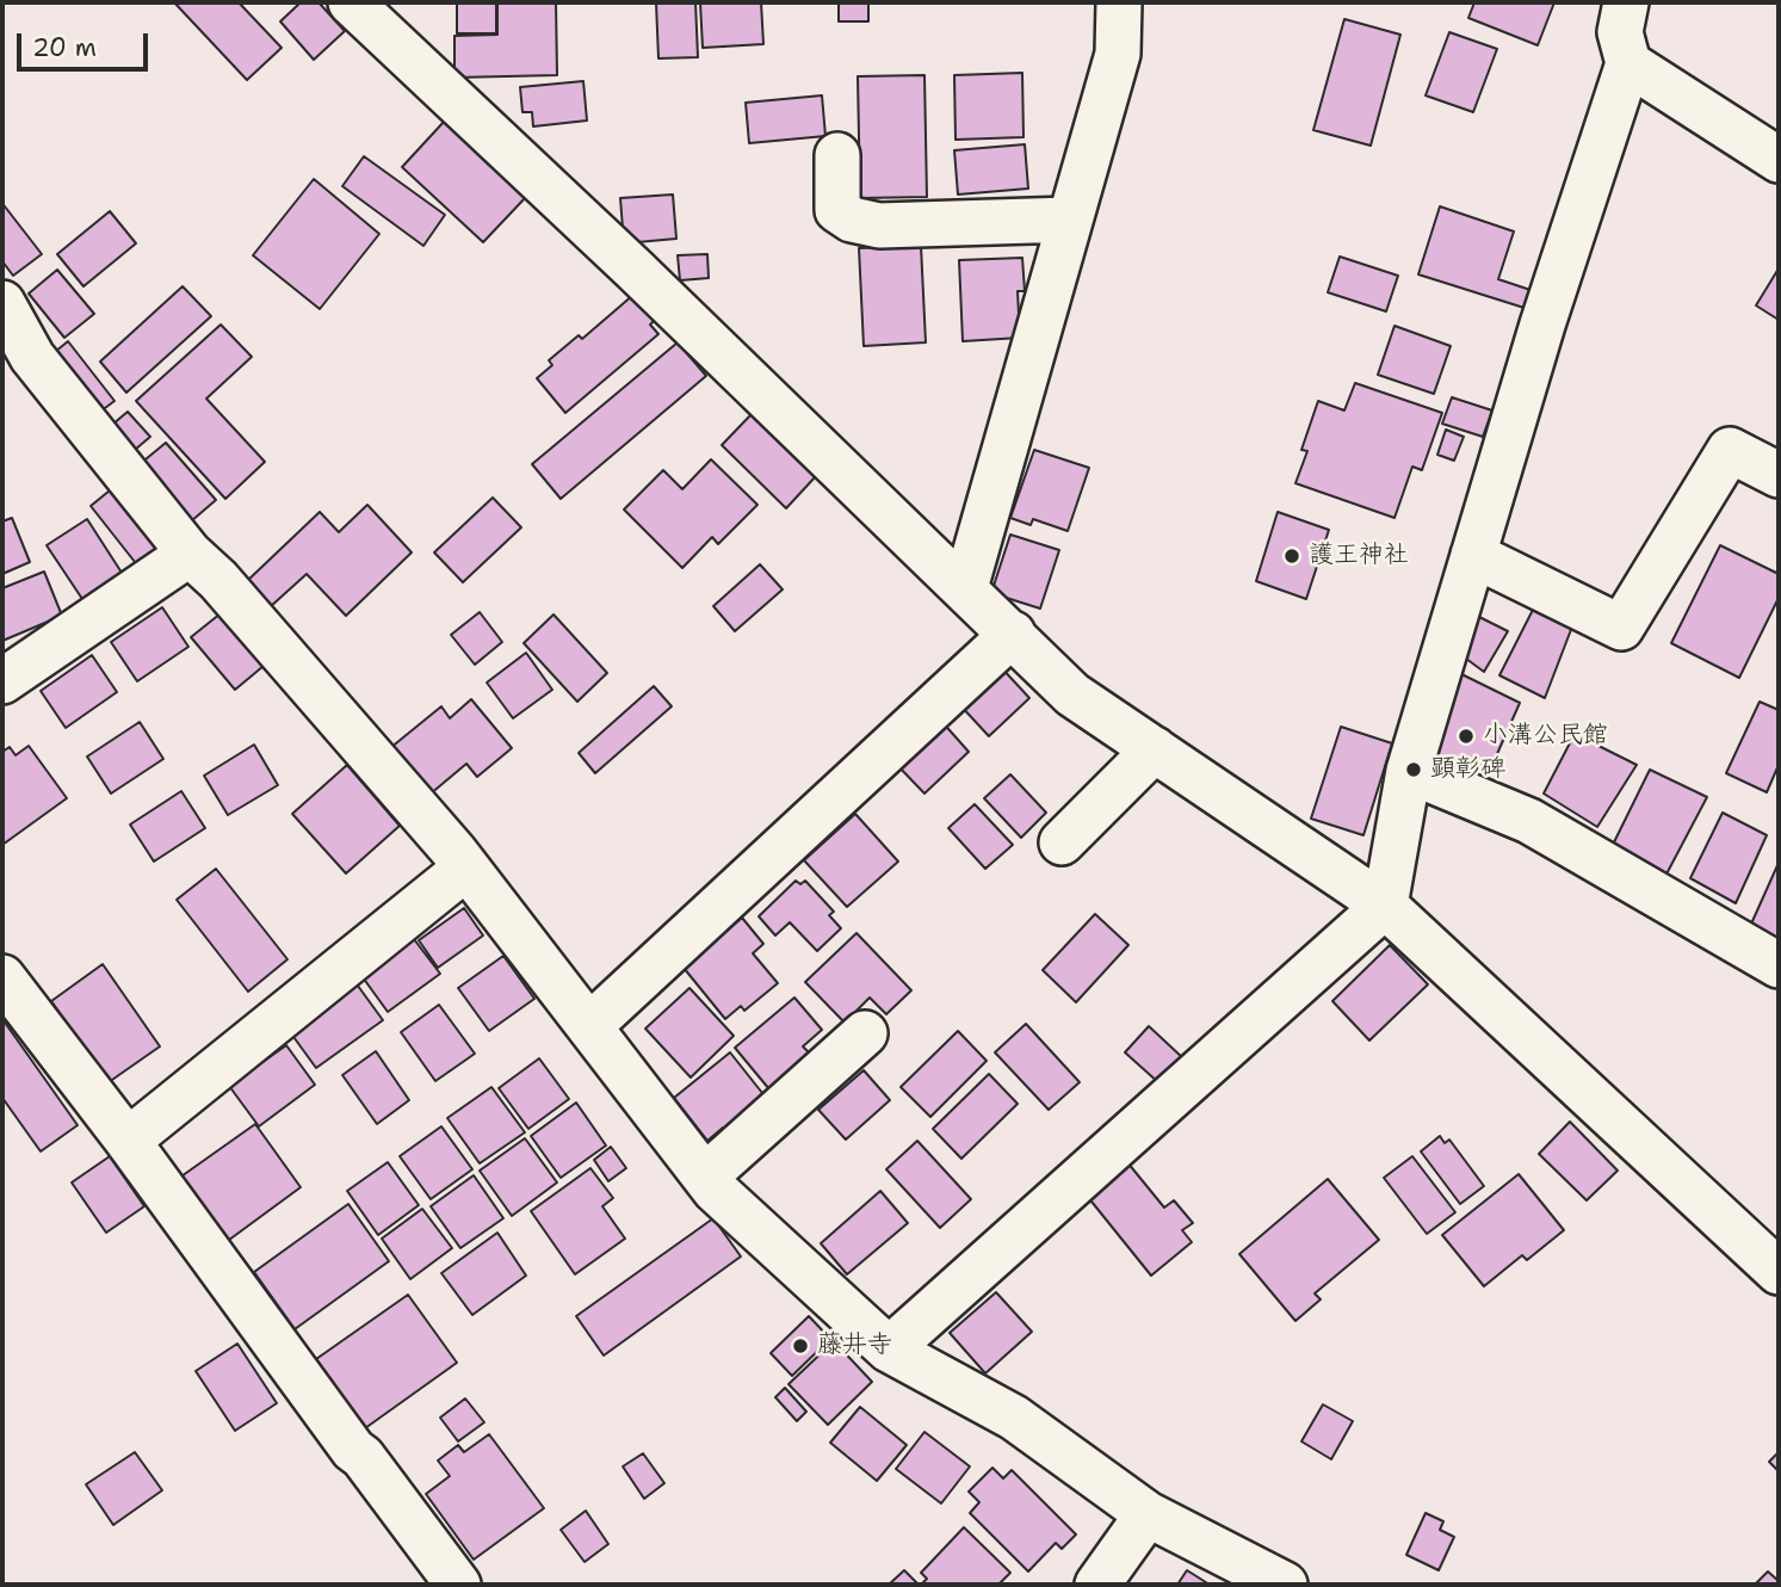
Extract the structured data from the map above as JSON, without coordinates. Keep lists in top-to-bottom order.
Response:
{
  "places": [
    "護王神社",
    "小溝公民館",
    "顕彰碑",
    "藤井寺"
  ],
  "scale_bar": "20 m"
}
